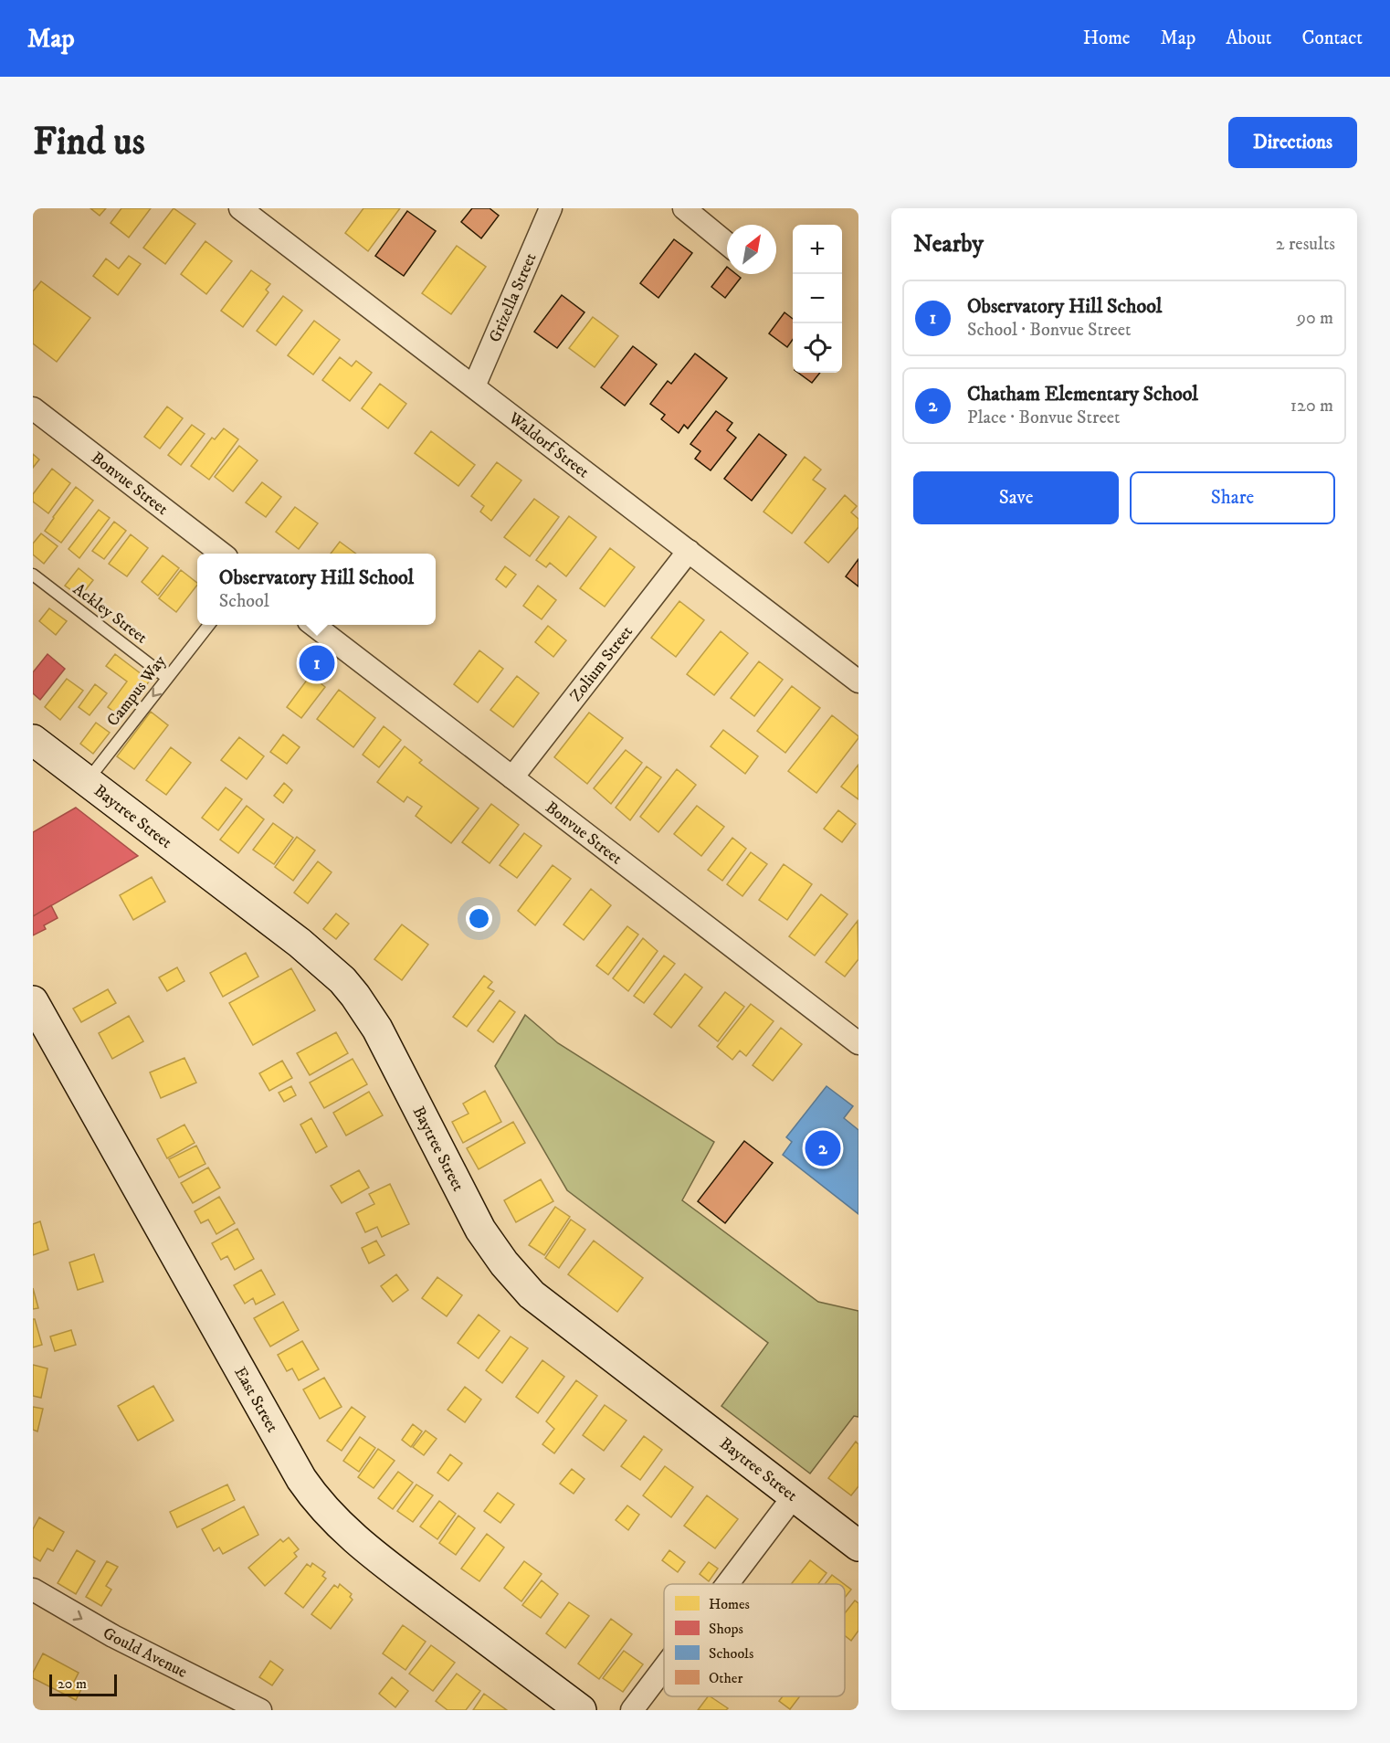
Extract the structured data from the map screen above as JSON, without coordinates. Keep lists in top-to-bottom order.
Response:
{
  "streets": {
    "street": [
      "Grizella Street",
      "Waldorf Street",
      "Bonvue Street",
      "Zolium Street",
      "Baytree Street",
      "East Street",
      "Gould Avenue"
    ],
    "lane": ["Ackley Street", "Campus Way"]
  },
  "crossings": [
    ["Grizella Street", "Waldorf Street"],
    ["Waldorf Street", "Zolium Street"],
    ["Bonvue Street", "Zolium Street"],
    ["Ackley Street", "Campus Way"],
    ["Campus Way", "Baytree Street"]
  ],
  "one_way": ["Campus Way", "Gould Avenue"],
  "legend": [
    "Homes",
    "Shops",
    "Schools",
    "Other"
  ],
  "scale_bar": "20 m",
  "north": "top right",
  "page": {
    "header": "Map",
    "nav": [
      "Home",
      "Map",
      "About",
      "Contact"
    ],
    "buttons": [
      "Directions",
      ["Save", "Share"]
    ],
    "title": "Find us",
    "heading": ["Nearby", "2 results"],
    "map_buttons": ["+", "−"],
    "list": [
      {
        "mark": "1",
        "name": "Observatory Hill School",
        "note": "School · Bonvue Street",
        "value": "90 m"
      },
      {
        "mark": "2",
        "name": "Chatham Elementary School",
        "note": "Place · Bonvue Street",
        "value": "120 m"
      }
    ],
    "popup": ["Observatory Hill School", "School"],
    "pins": ["1", "2"],
    "scale": "20 m"
  }
}
